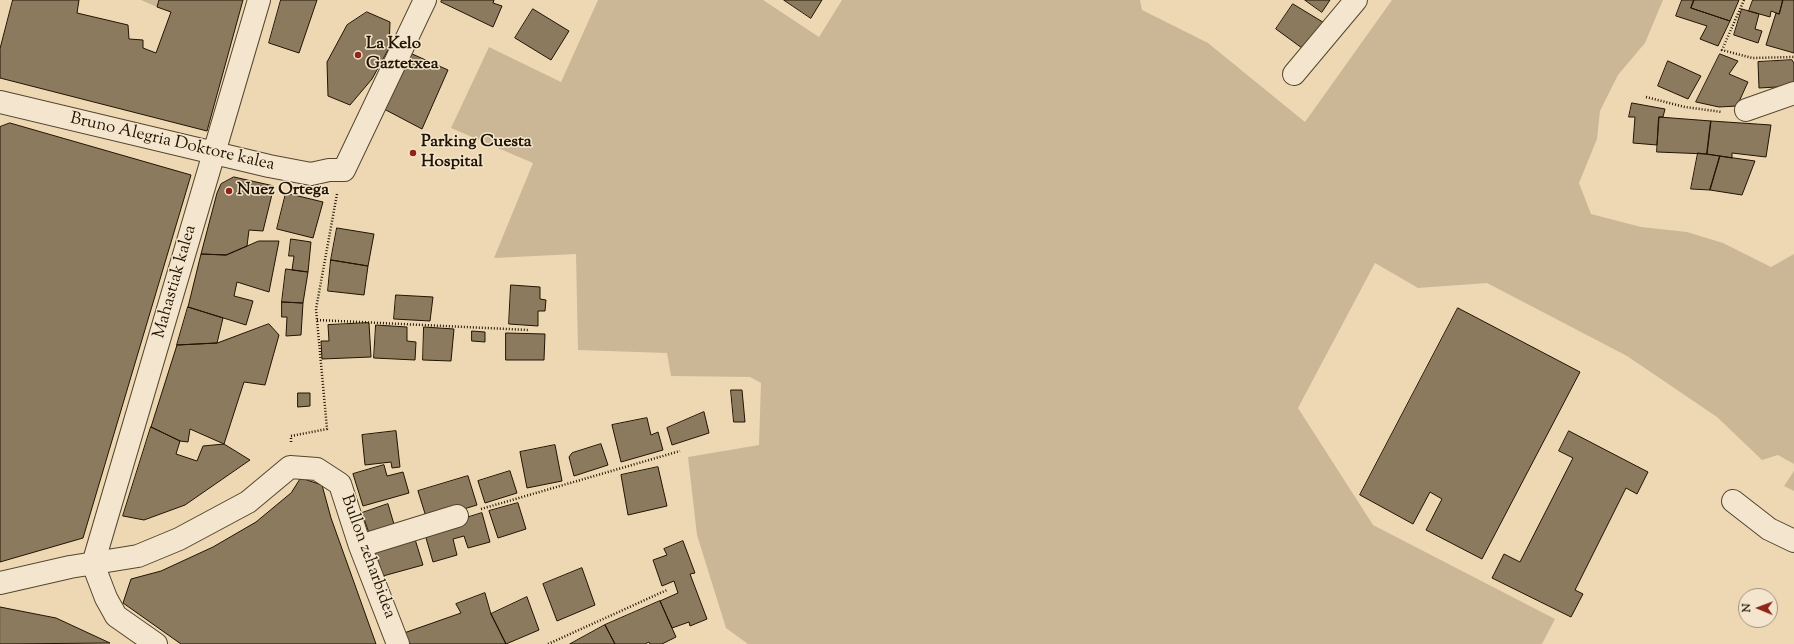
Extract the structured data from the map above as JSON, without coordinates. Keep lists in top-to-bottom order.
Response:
{
  "streets": {
    "street": ["Bruno Alegria Doktore kalea", "Mahastiak kalea", "Bullon zeharbidea"]
  },
  "crossings": [
    ["Bruno Alegria Doktore kalea", "Mahastiak kalea"],
    ["Mahastiak kalea", "Bullon zeharbidea"]
  ],
  "places": ["La Kelo Gaztetxea", "Parking Cuesta Hospital", "Nuez Ortega"],
  "north": "left"
}
